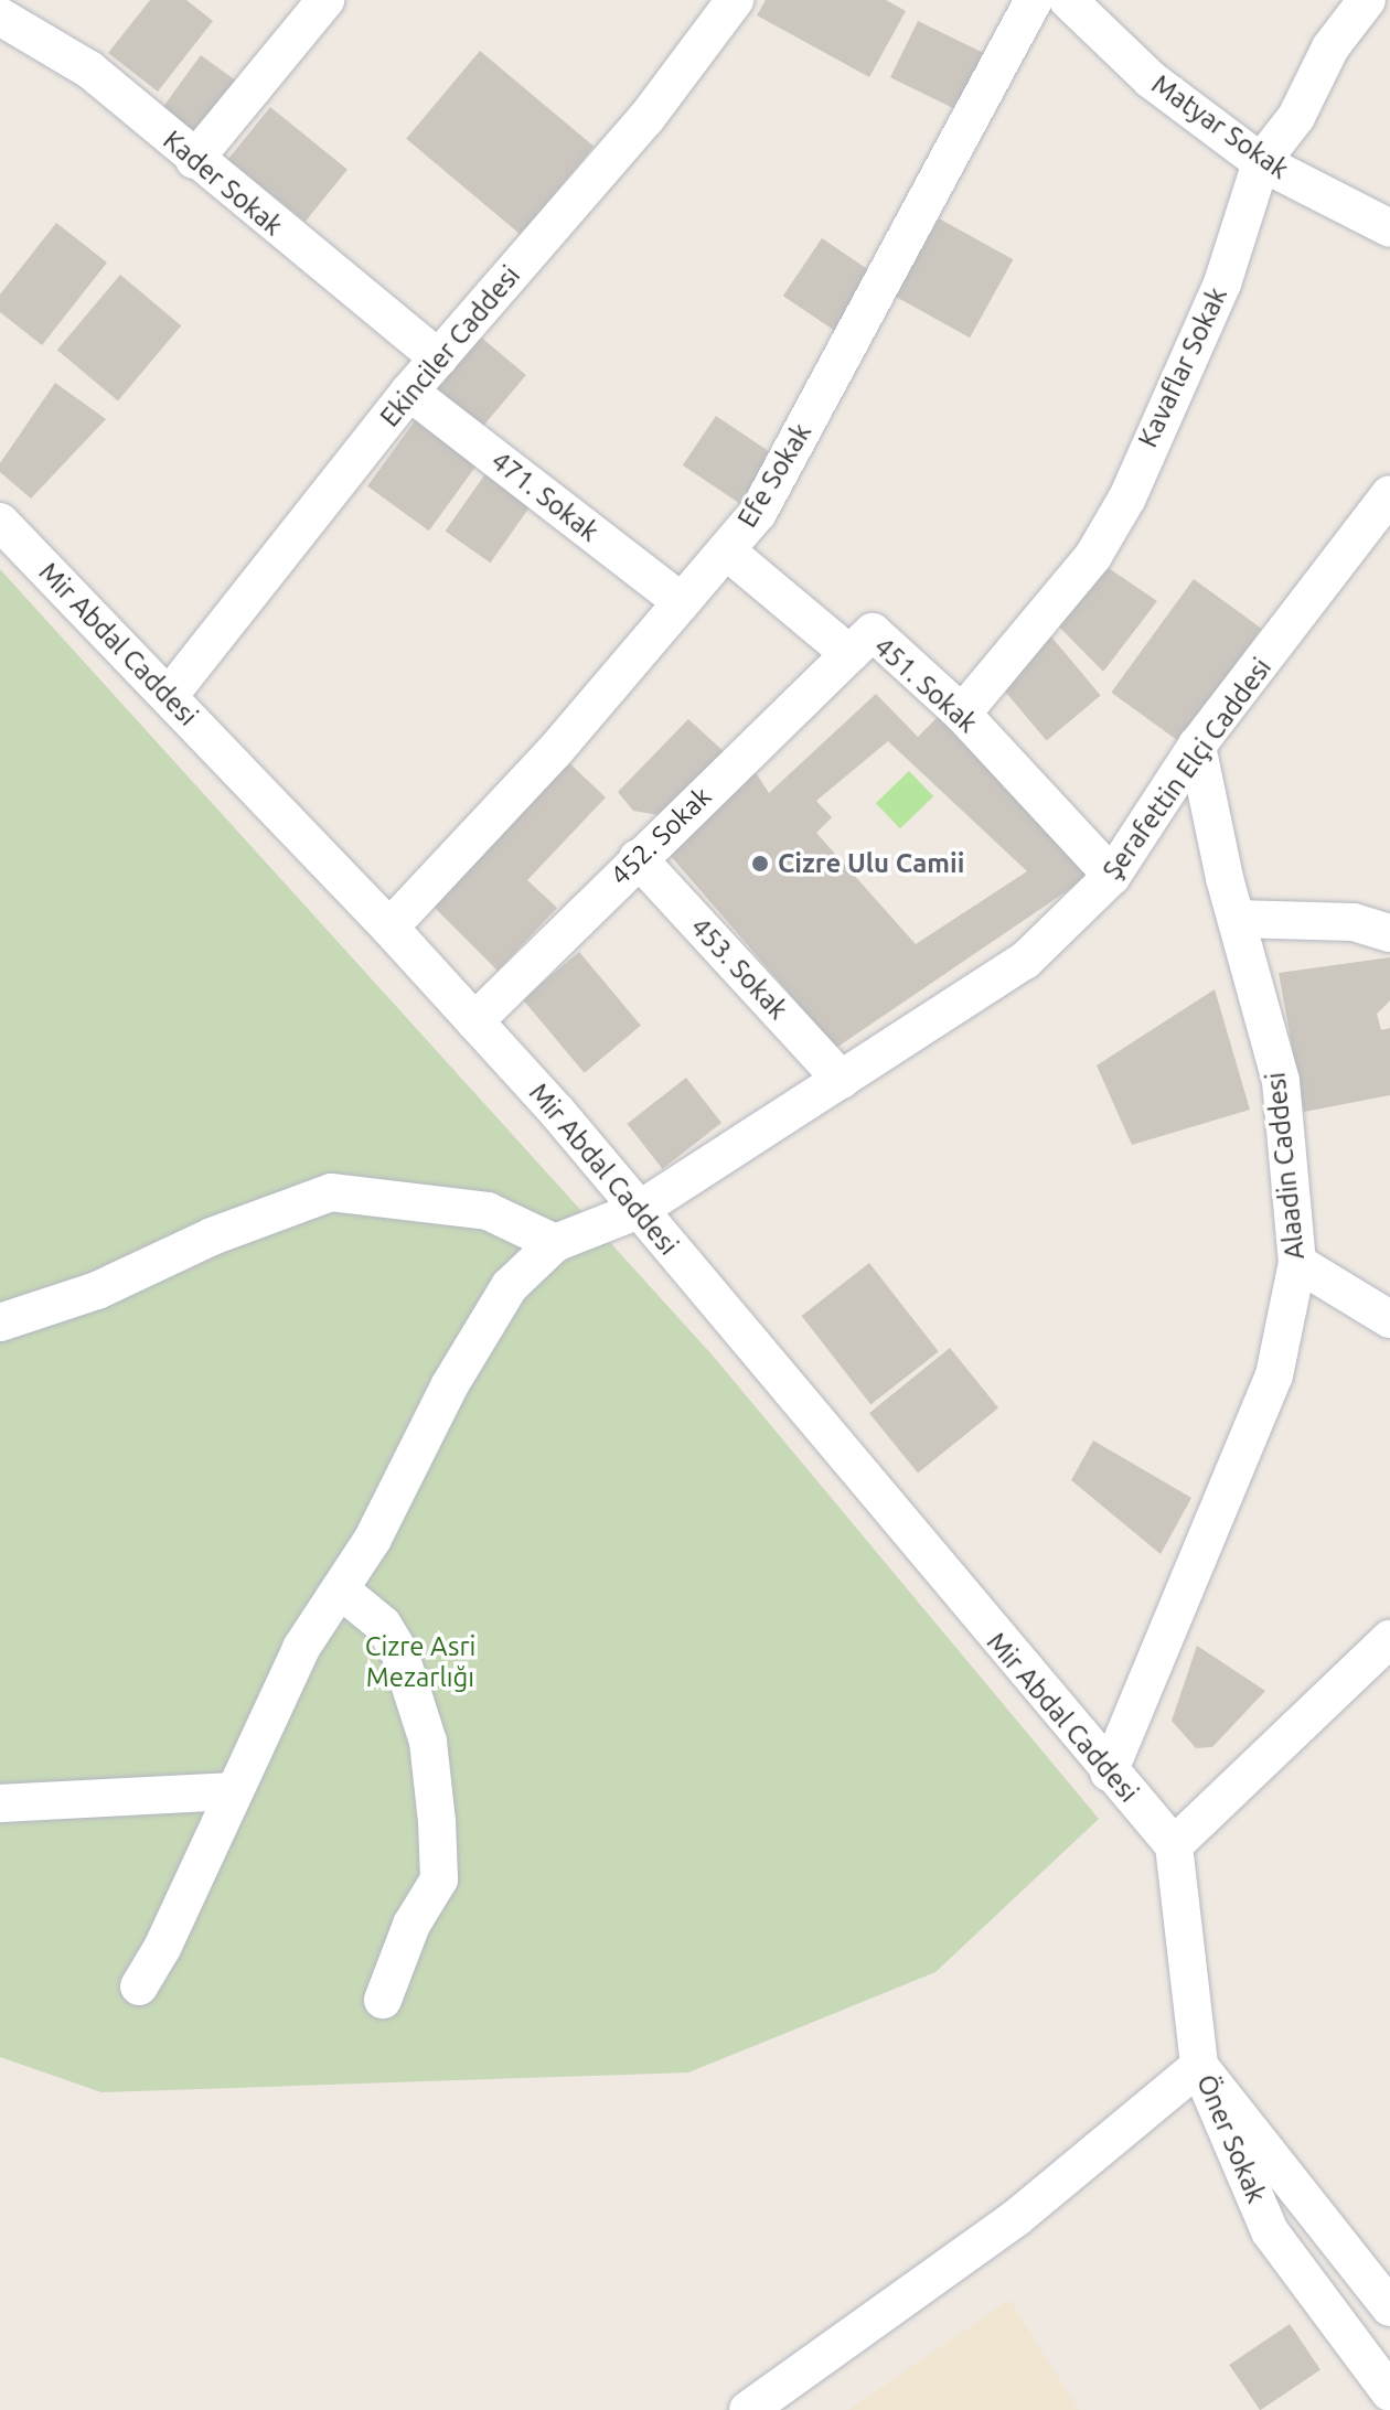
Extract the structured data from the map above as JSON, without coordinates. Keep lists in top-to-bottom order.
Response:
{
  "streets": {
    "street": [
      "Matyar Sokak",
      "Kader Sokak",
      "Ekinciler Caddesi",
      "Kavaflar Sokak",
      "Efe Sokak",
      "471. Sokak",
      "Mir Abdal Caddesi",
      "451. Sokak",
      "Şerafettin Elçi Caddesi",
      "452. Sokak",
      "453. Sokak",
      "Alaadin Caddesi",
      "Öner Sokak"
    ]
  },
  "crossings": [
    ["Matyar Sokak", "Kavaflar Sokak"],
    ["Kader Sokak", "Ekinciler Caddesi"],
    ["Ekinciler Caddesi", "471. Sokak"],
    ["Ekinciler Caddesi", "Mir Abdal Caddesi"],
    ["Kavaflar Sokak", "451. Sokak"],
    ["Efe Sokak", "471. Sokak"],
    ["Efe Sokak", "Mir Abdal Caddesi"],
    ["Efe Sokak", "451. Sokak"],
    ["Mir Abdal Caddesi", "Şerafettin Elçi Caddesi"],
    ["Mir Abdal Caddesi", "452. Sokak"],
    ["Mir Abdal Caddesi", "Alaadin Caddesi"],
    ["Mir Abdal Caddesi", "Öner Sokak"],
    ["451. Sokak", "Şerafettin Elçi Caddesi"],
    ["451. Sokak", "452. Sokak"],
    ["Şerafettin Elçi Caddesi", "453. Sokak"],
    ["Şerafettin Elçi Caddesi", "Alaadin Caddesi"],
    ["452. Sokak", "453. Sokak"]
  ],
  "parks": ["Cizre Asri Mezarlığı"],
  "places": ["Cizre Ulu Camii"]
}
